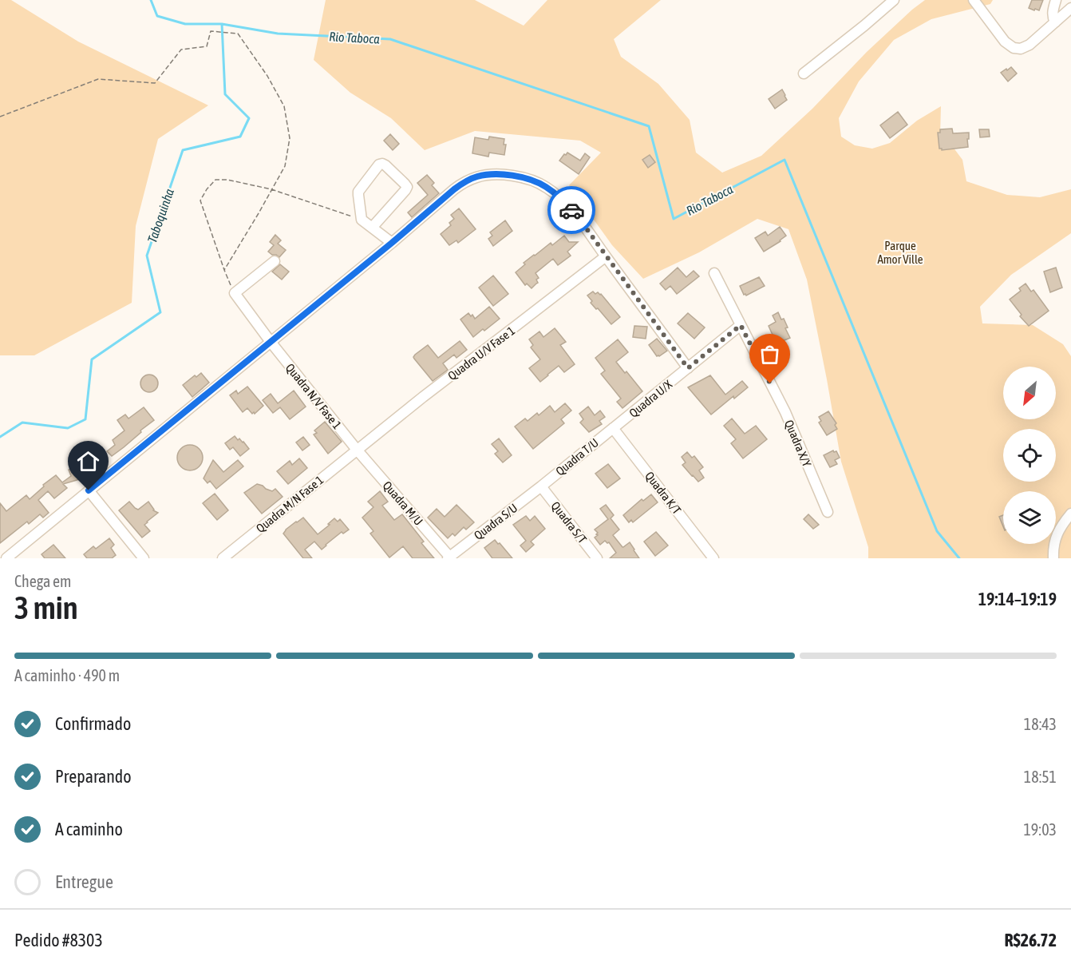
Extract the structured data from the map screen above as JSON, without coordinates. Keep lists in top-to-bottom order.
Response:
{
  "streets": {
    "street": [
      "Quadra U/V Fase 1",
      "Quadra N/V Fase 1",
      "Quadra U/X",
      "Quadra X/Y",
      "Quadra T/U",
      "Quadra K/T",
      "Quadra M/U",
      "Quadra M/N Fase 1",
      "Quadra S/U",
      "Quadra S/T"
    ]
  },
  "crossings": [
    ["Quadra U/V Fase 1", "Quadra N/V Fase 1"],
    ["Quadra U/V Fase 1", "Quadra M/U"],
    ["Quadra U/V Fase 1", "Quadra M/N Fase 1"],
    ["Quadra N/V Fase 1", "Quadra M/U"],
    ["Quadra N/V Fase 1", "Quadra M/N Fase 1"],
    ["Quadra U/X", "Quadra X/Y"],
    ["Quadra U/X", "Quadra T/U"],
    ["Quadra U/X", "Quadra K/T"],
    ["Quadra T/U", "Quadra K/T"],
    ["Quadra T/U", "Quadra S/U"],
    ["Quadra T/U", "Quadra S/T"],
    ["Quadra M/U", "Quadra M/N Fase 1"],
    ["Quadra M/U", "Quadra S/U"],
    ["Quadra S/U", "Quadra S/T"]
  ],
  "water": ["Rio Taboca", "Taboquinha"],
  "parks": ["Parque Amor Ville"],
  "north": "bottom left",
  "page": {
    "heading": ["3 min", "Chega em", "19:14–19:19"],
    "panel": ["Pedido #8303", "R$26.72"],
    "bar": "A caminho · 490 m",
    "list": [
      ["Confirmado", "18:43"],
      ["Preparando", "18:51"],
      ["A caminho", "19:03"],
      "Entregue"
    ]
  }
}
